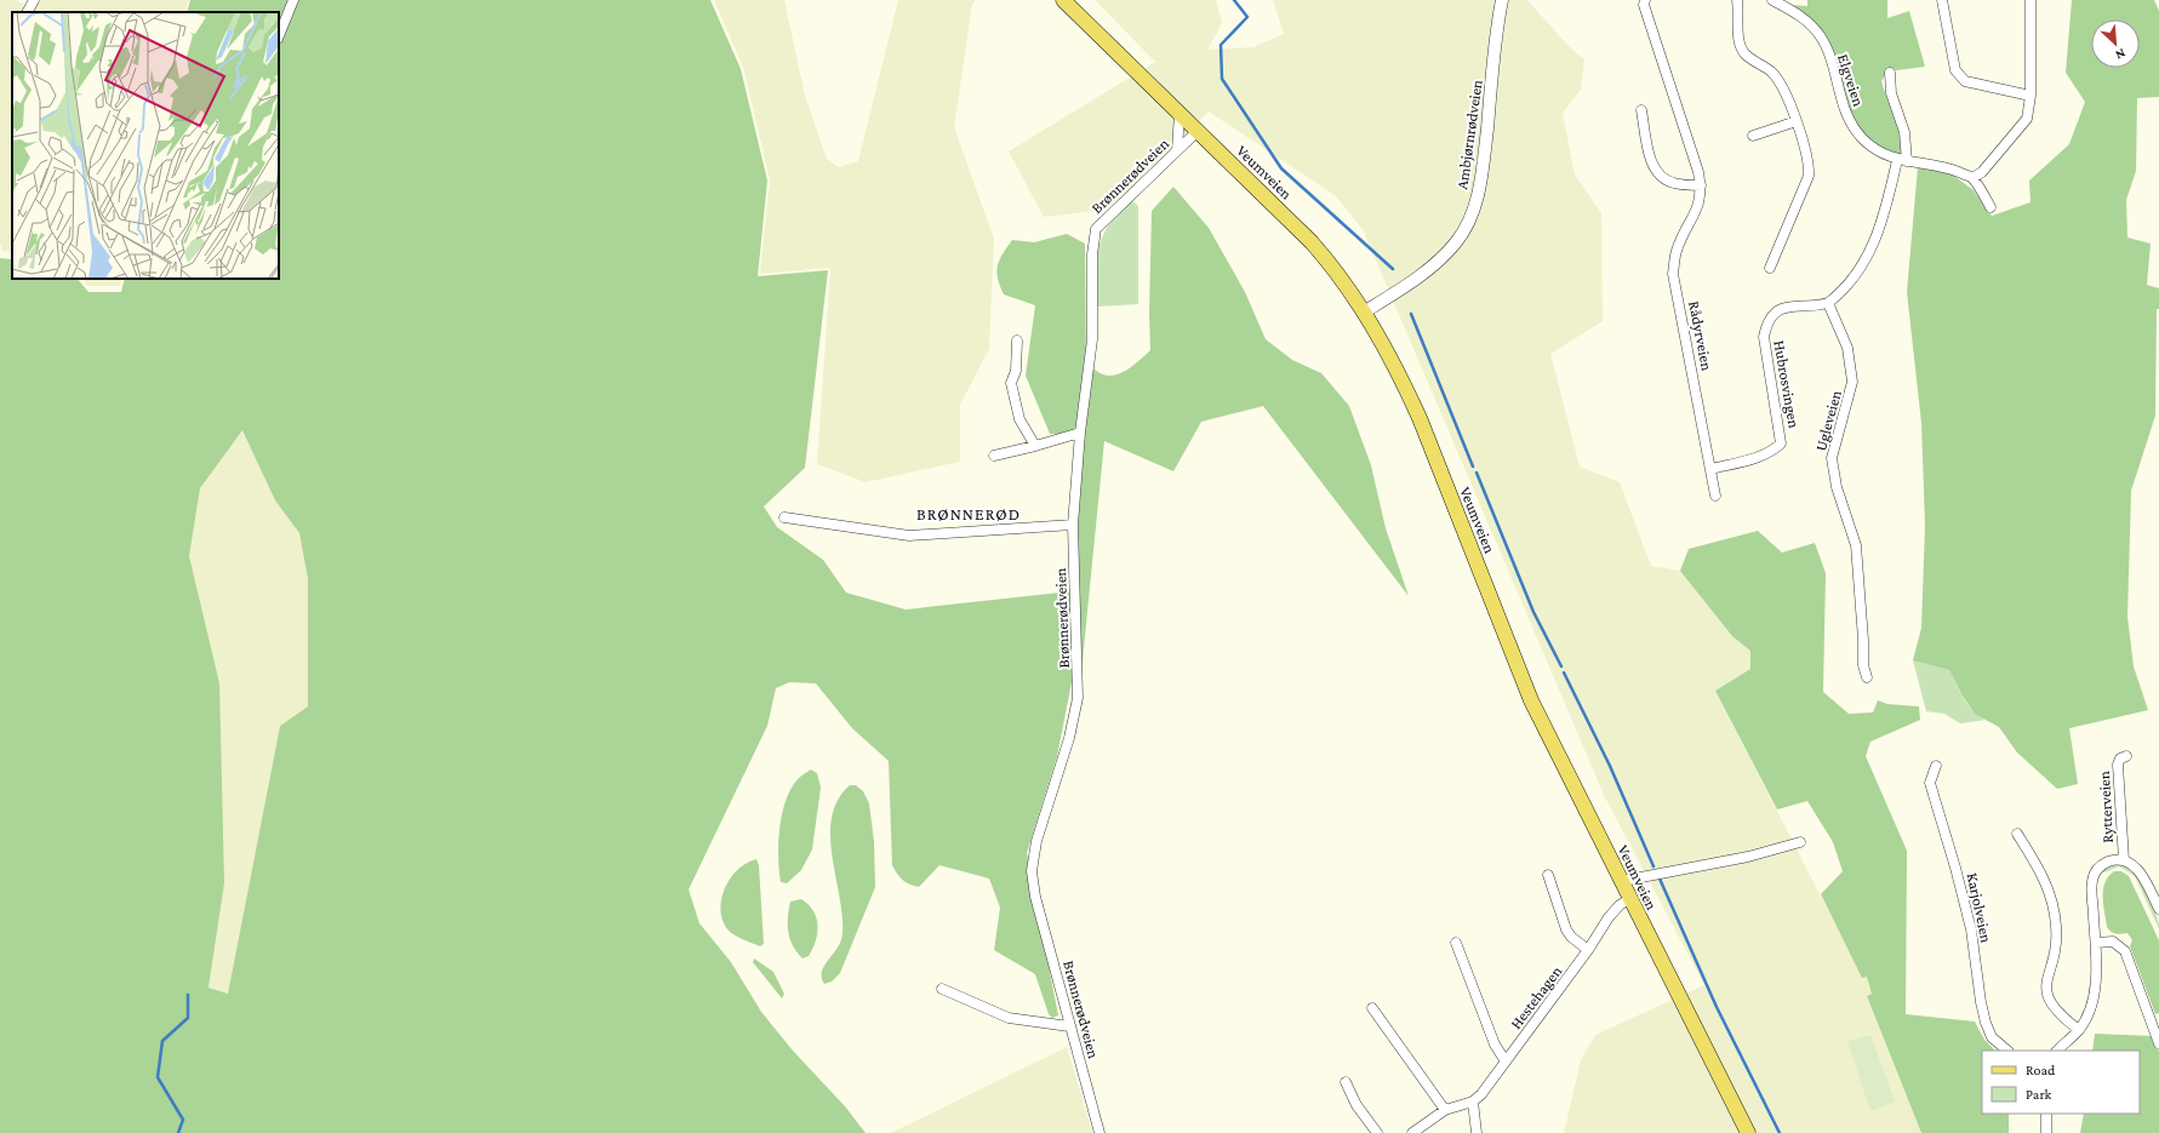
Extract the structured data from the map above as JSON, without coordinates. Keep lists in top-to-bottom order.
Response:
{
  "streets": {
    "main road": ["Veumveien"],
    "street": [
      "Elgveien",
      "Ambjørnrødveien",
      "Brønnerødveien",
      "Rådyrveien",
      "Hubrosvingen",
      "Ugleveien",
      "Rytterveien",
      "Karjolveien",
      "Hestehagen"
    ]
  },
  "crossings": [
    ["Ambjørnrødveien", "Veumveien"],
    ["Veumveien", "Brønnerødveien"],
    ["Veumveien", "Hestehagen"],
    ["Rådyrveien", "Hubrosvingen"],
    ["Hubrosvingen", "Ugleveien"]
  ],
  "districts": ["BRØNNERØD"],
  "legend": ["Road", "Park"],
  "north": "bottom right"
}
